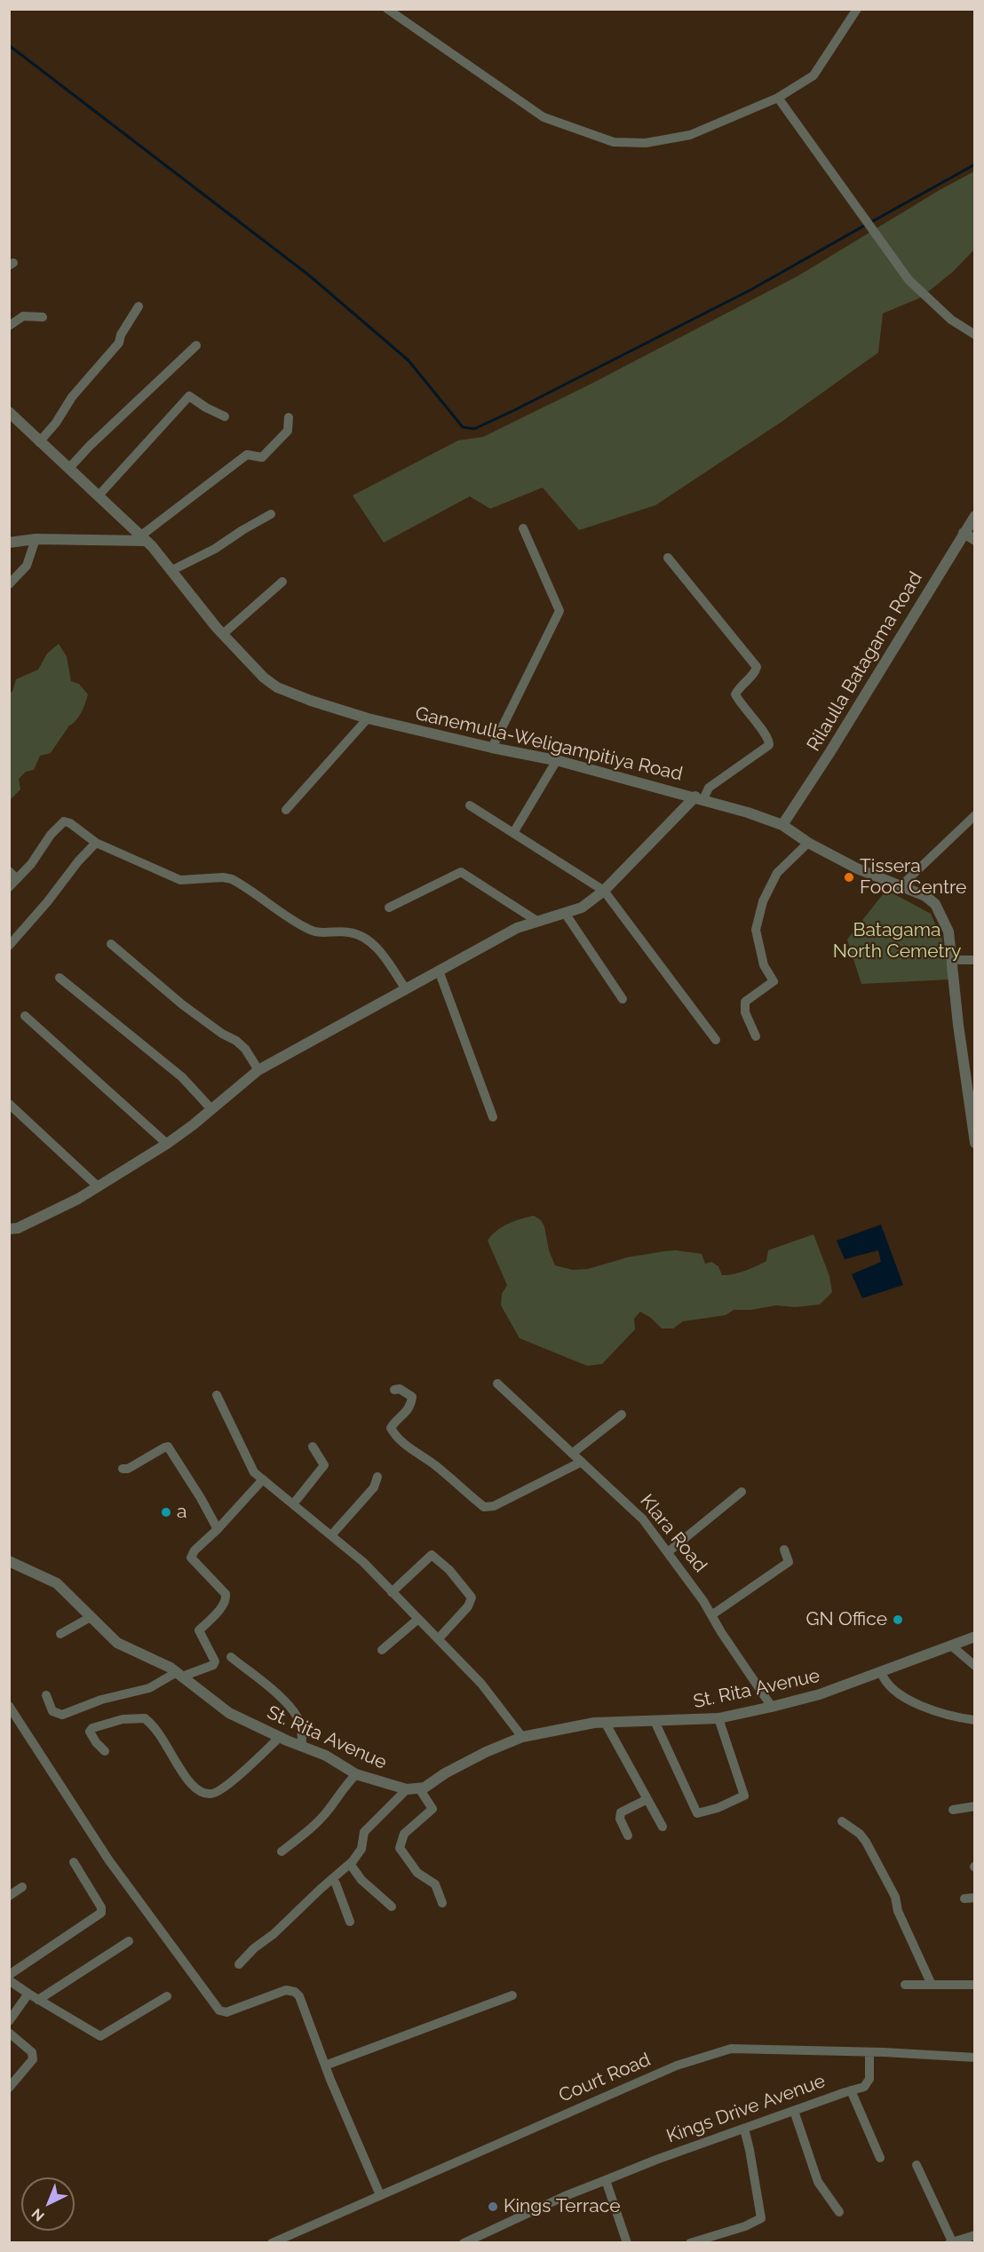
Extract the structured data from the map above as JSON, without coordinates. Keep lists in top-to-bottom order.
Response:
{
  "streets": {
    "street": [
      "Rilaulla Batagama Road",
      "Ganemulla-Weligampitiya Road",
      "Klara Road",
      "St. Rita Avenue",
      "Court Road",
      "Kings Drive Avenue"
    ]
  },
  "crossings": [
    ["Rilaulla Batagama Road", "Ganemulla-Weligampitiya Road"],
    ["Klara Road", "St. Rita Avenue"],
    ["Court Road", "Kings Drive Avenue"]
  ],
  "parks": ["Batagama North Cemetry"],
  "places": [
    "Tissera Food Centre",
    "a",
    "GN Office",
    "Kings Terrace"
  ],
  "north": "bottom left"
}
